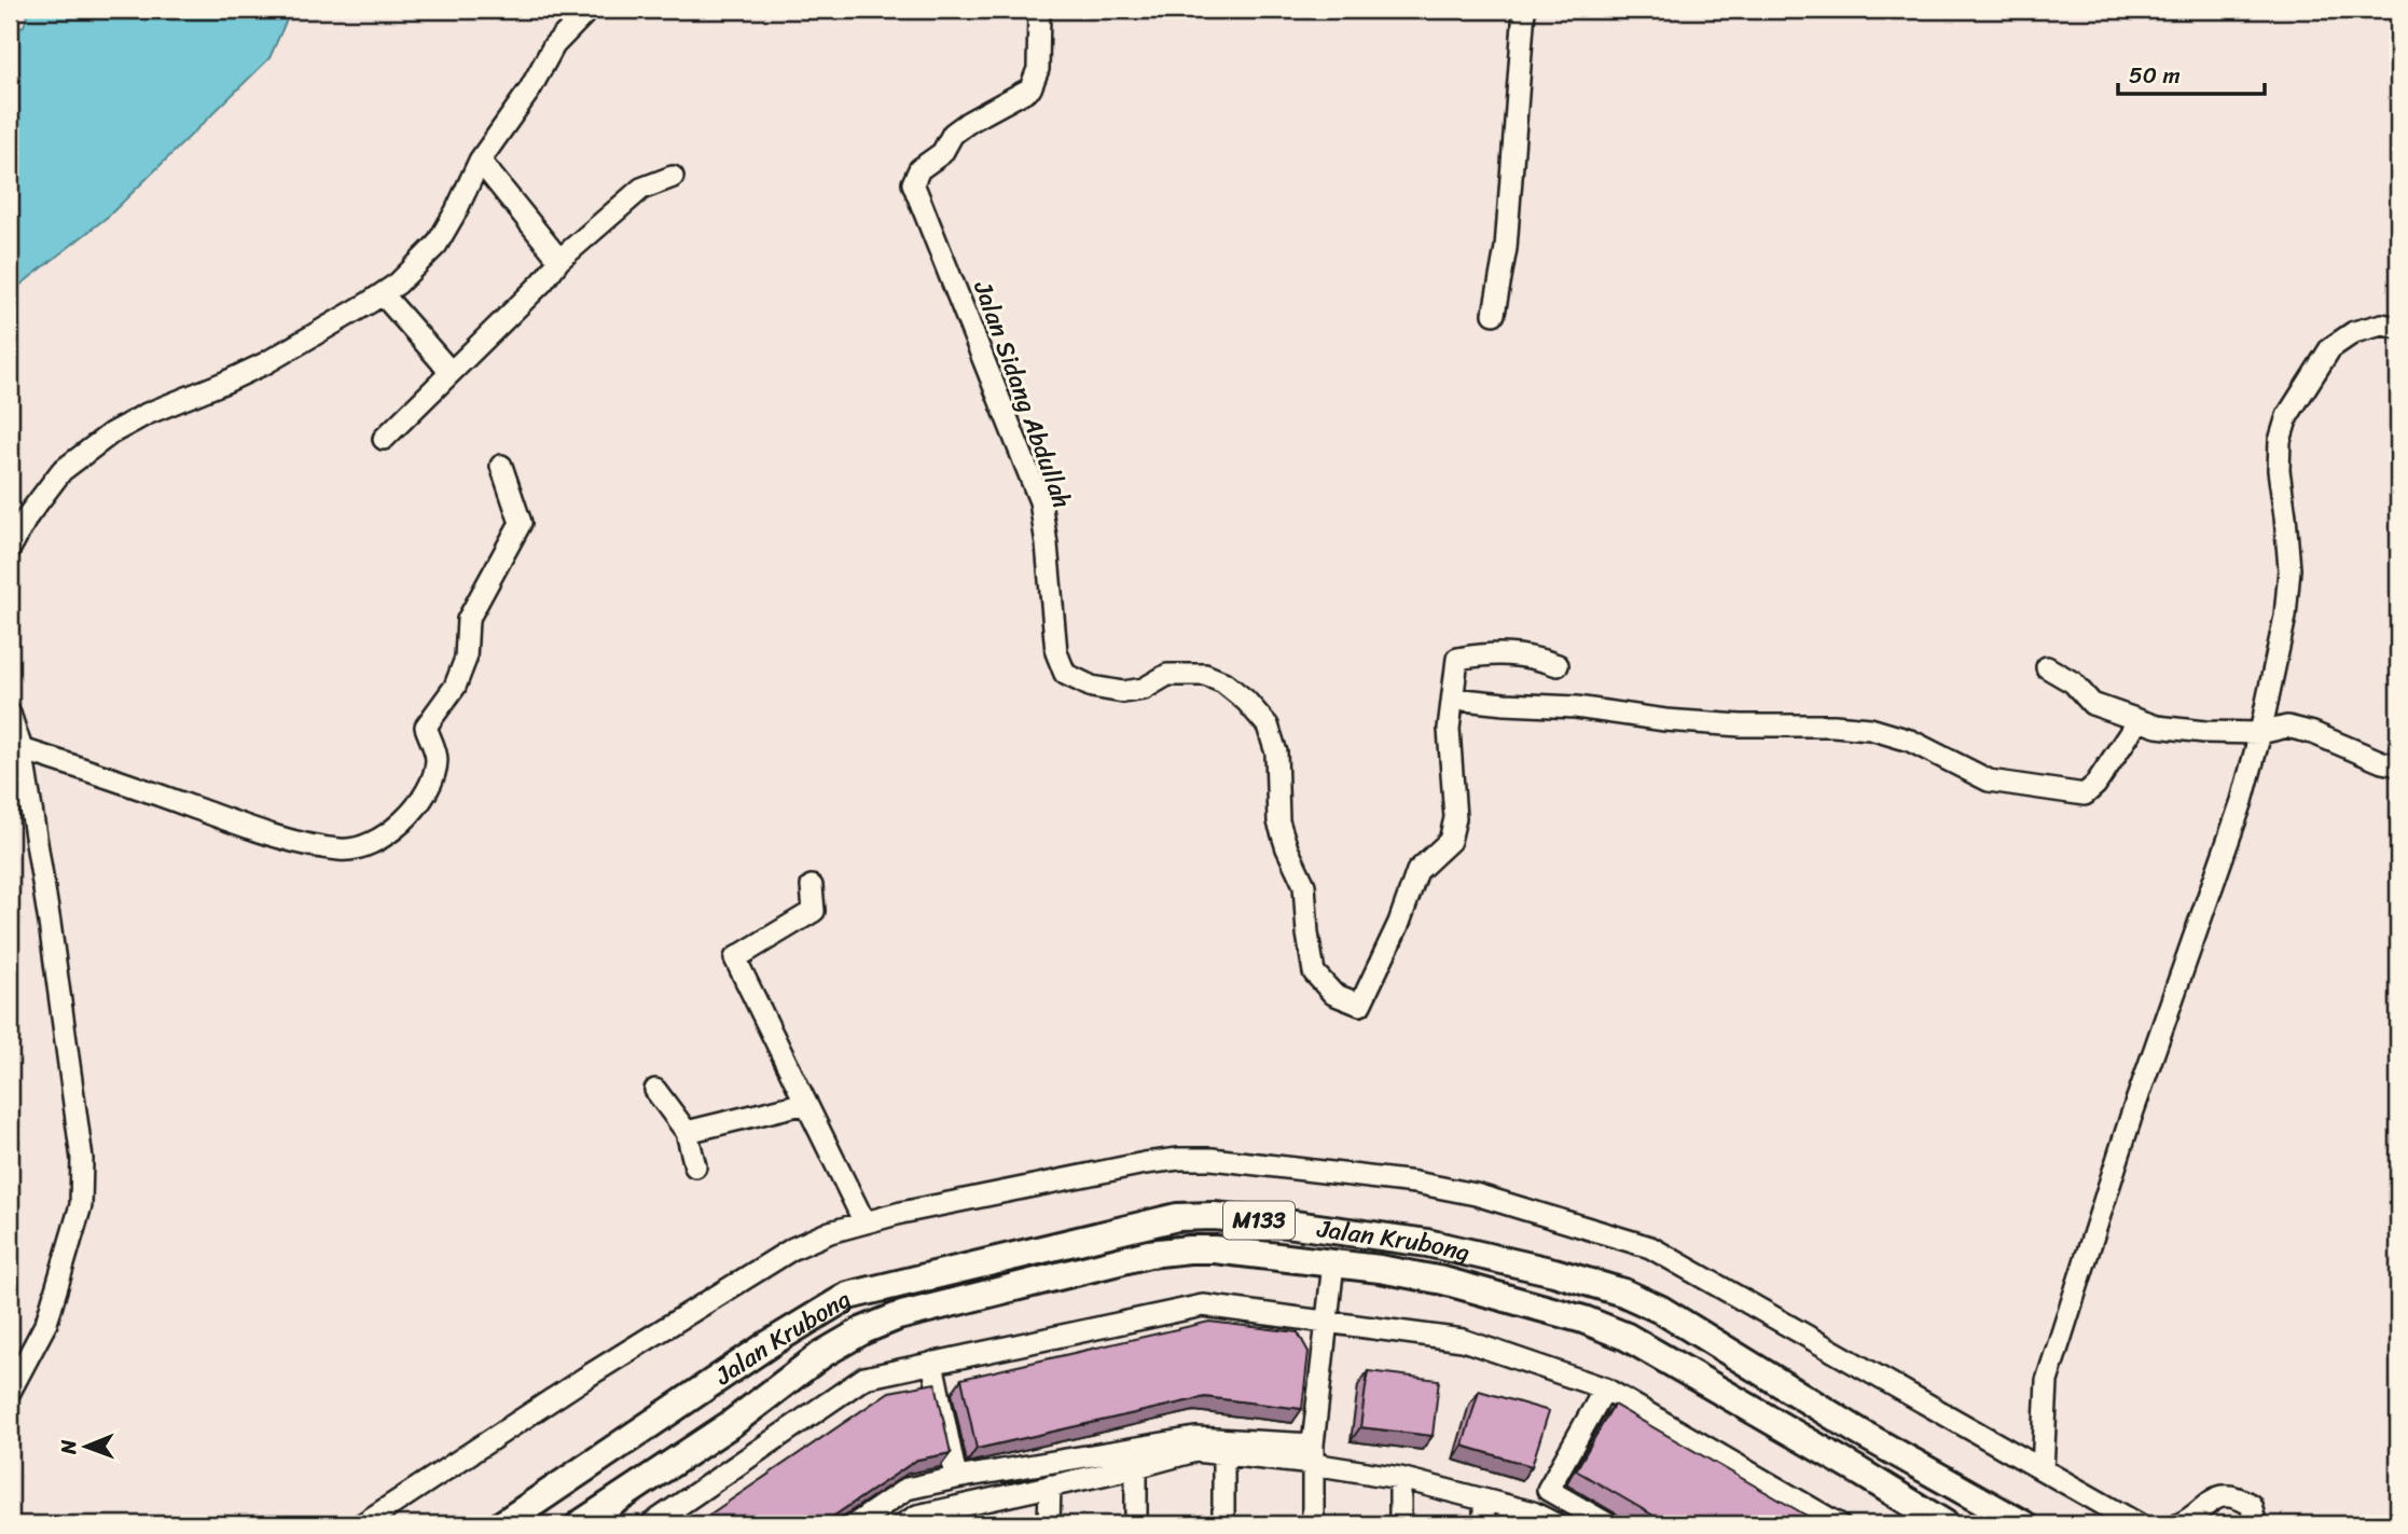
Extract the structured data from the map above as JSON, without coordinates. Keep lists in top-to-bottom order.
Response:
{
  "streets": {
    "main road": ["M133", "Jalan Krubong"],
    "street": ["Jalan Sidang Abdullah"]
  },
  "scale_bar": "50 m",
  "north": "left"
}
